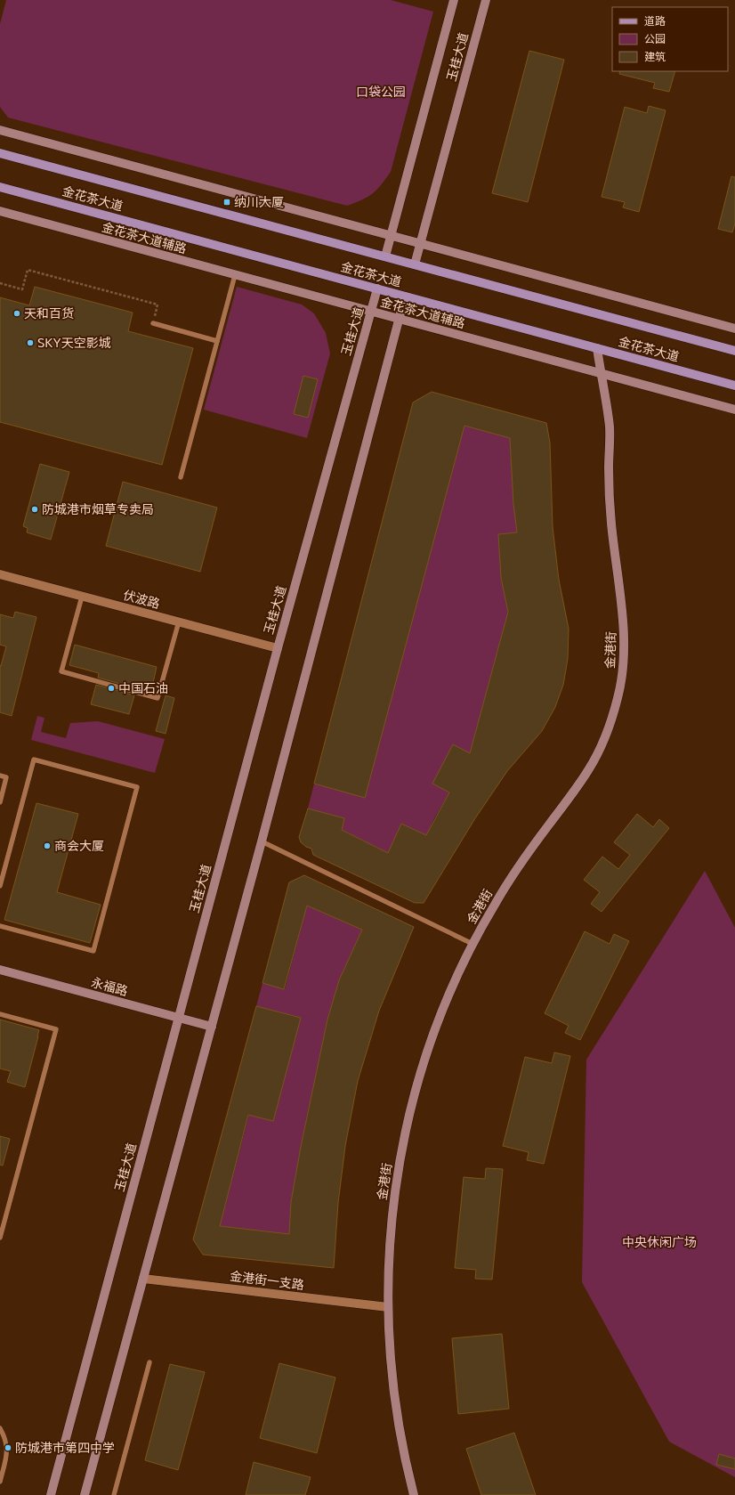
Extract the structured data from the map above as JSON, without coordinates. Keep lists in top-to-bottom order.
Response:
{
  "streets": {
    "main road": [
      "玉桂大道",
      "金花茶大道",
      "金花茶大道辅路",
      "金港街",
      "永福路"
    ],
    "street": ["伏波路", "金港街一支路"]
  },
  "crossings": [
    ["玉桂大道", "金花茶大道"],
    ["玉桂大道", "金花茶大道辅路"],
    ["玉桂大道", "伏波路"],
    ["玉桂大道", "永福路"],
    ["金花茶大道", "金港街"],
    ["金花茶大道辅路", "金港街"],
    ["金港街", "金港街一支路"]
  ],
  "parks": ["口袋公园", "中央休闲广场"],
  "places": {
    "transit": ["纳川大厦"],
    "other": [
      "天和百货",
      "SKY天空影城",
      "防城港市烟草专卖局",
      "中国石油",
      "商会大厦",
      "防城港市第四中学"
    ]
  },
  "legend": ["道路", "公园", "建筑"]
}
